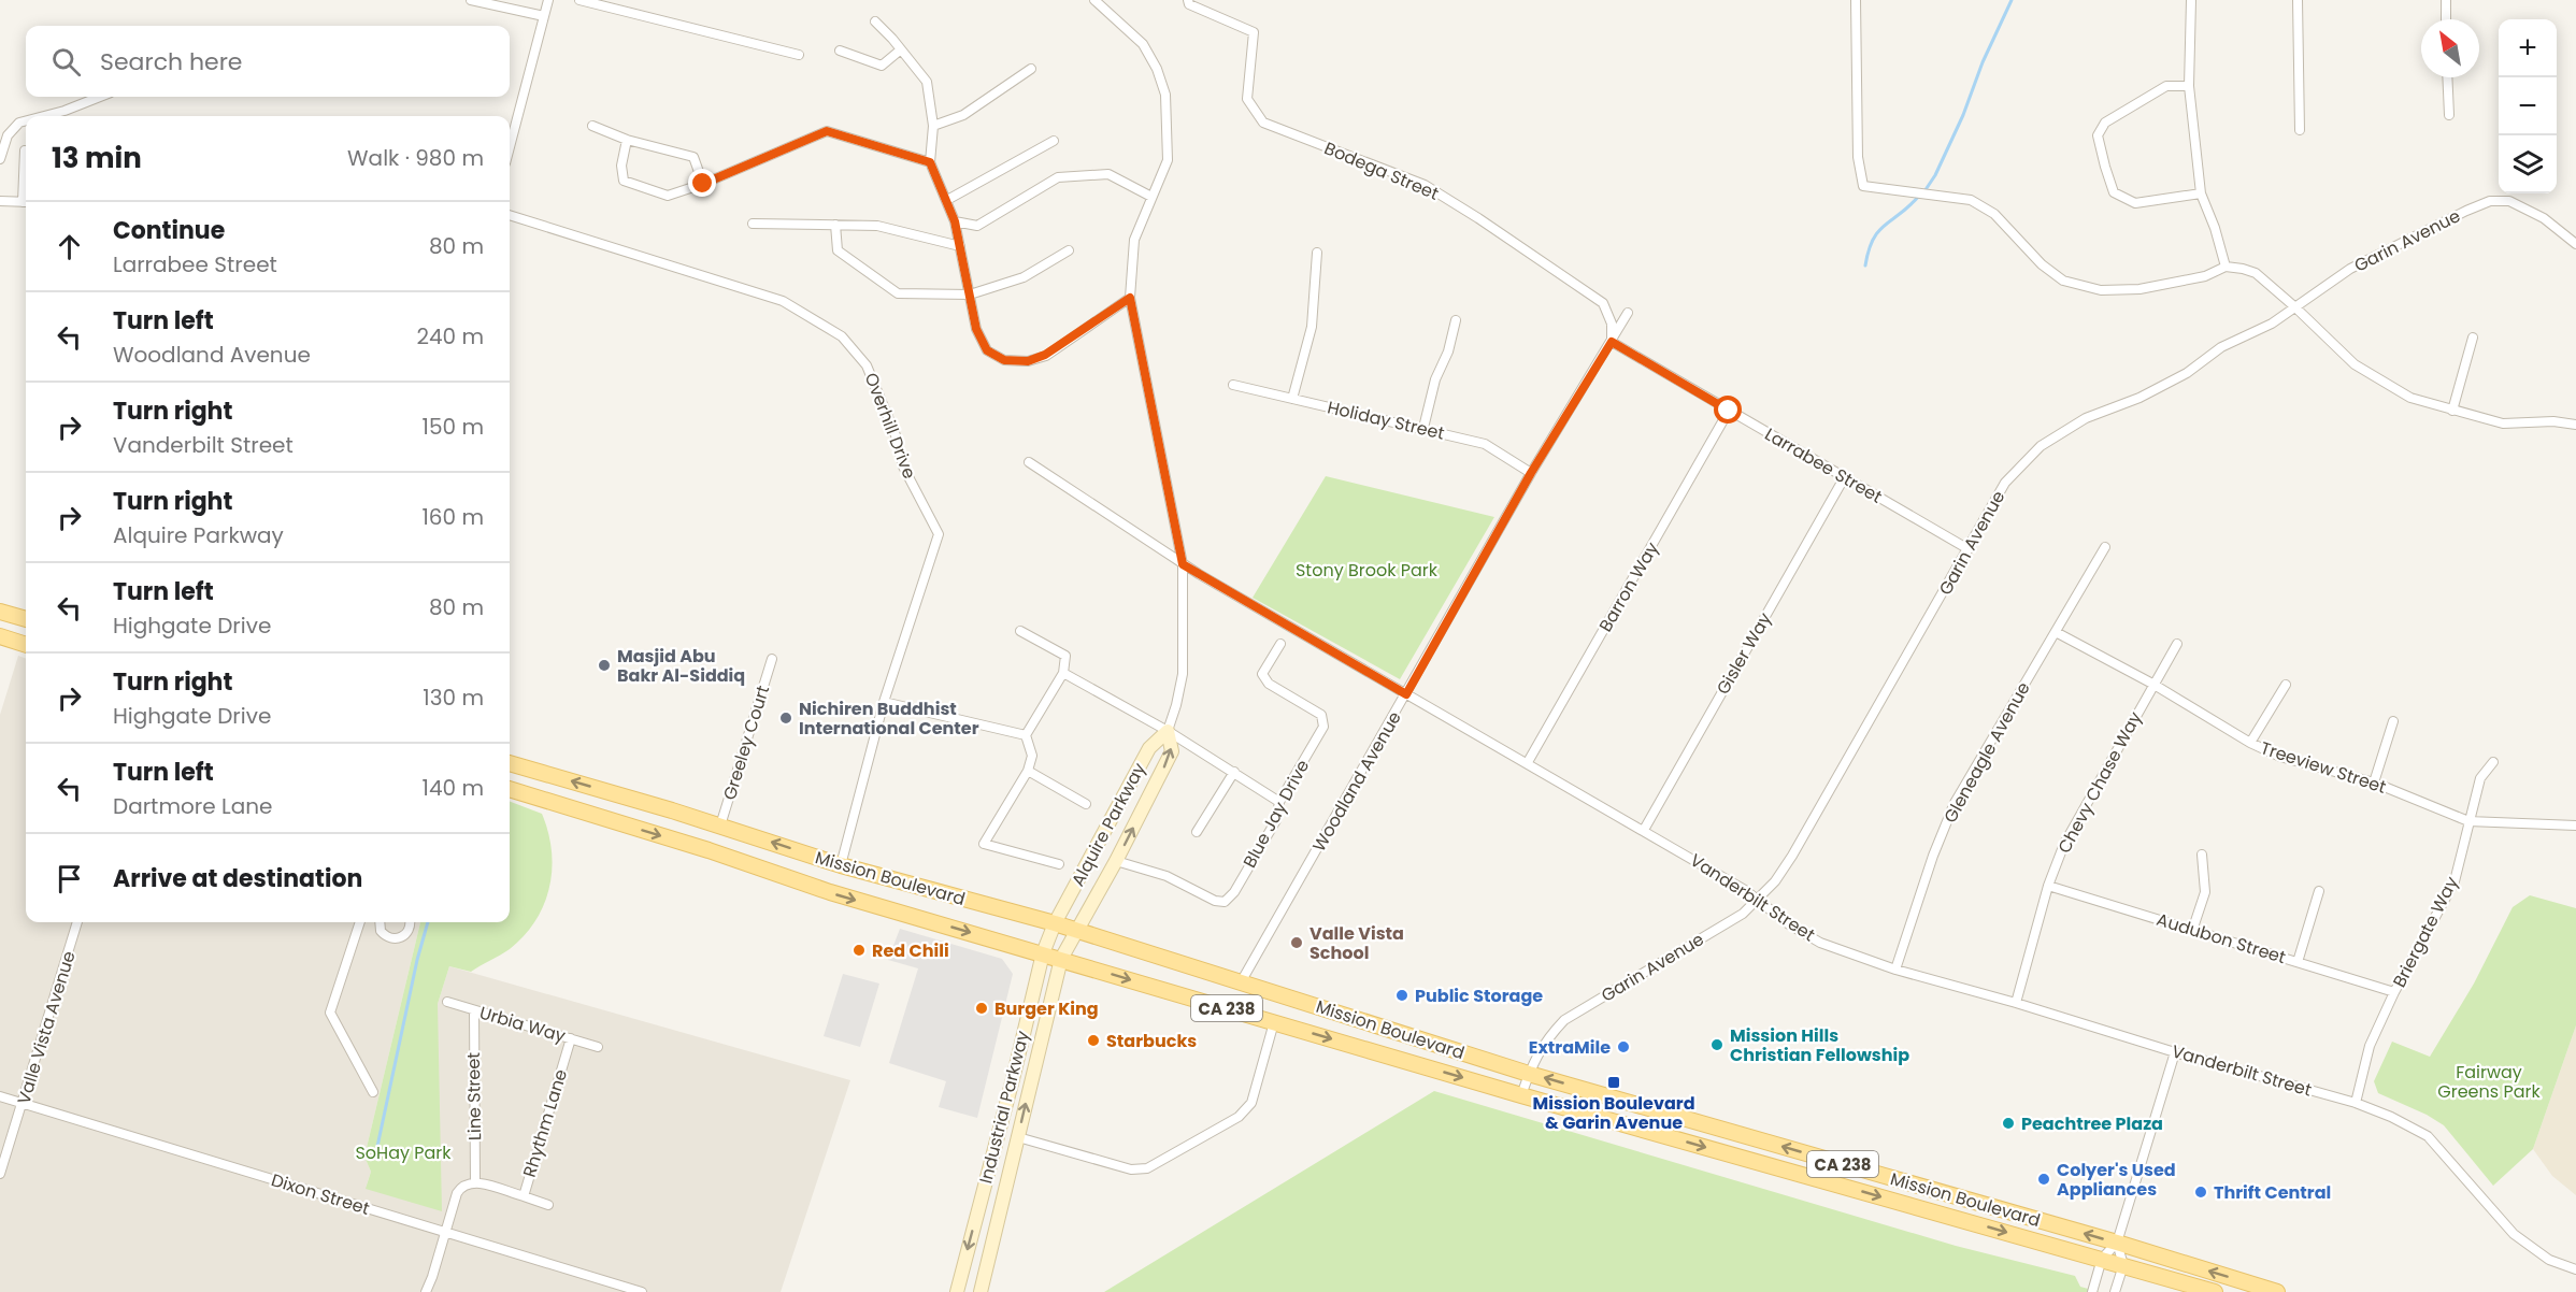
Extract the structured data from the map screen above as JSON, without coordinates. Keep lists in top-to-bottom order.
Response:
{
  "streets": {
    "main road": [
      "Alquire Parkway",
      "Mission Boulevard",
      "CA 238",
      "Industrial Parkway"
    ],
    "street": [
      "Bodega Street",
      "Garin Avenue",
      "Holiday Street",
      "Overhill Drive",
      "Larrabee Street",
      "Barron Way",
      "Gisler Way",
      "Greeley Court",
      "Gleneagle Avenue",
      "Treeview Street",
      "Woodland Avenue",
      "Chevy Chase Way",
      "Blue Jay Drive",
      "Vanderbilt Street",
      "Briergate Way",
      "Audubon Street",
      "Urbia Way",
      "Valle Vista Avenue",
      "Line Street",
      "Rhythm Lane",
      "Dixon Street"
    ]
  },
  "crossings": [
    ["Bodega Street", "Larrabee Street"],
    ["Bodega Street", "Woodland Avenue"],
    ["Garin Avenue", "Larrabee Street"],
    ["Garin Avenue", "Mission Boulevard"],
    ["Garin Avenue", "Vanderbilt Street"],
    ["Holiday Street", "Woodland Avenue"],
    ["Overhill Drive", "Mission Boulevard"],
    ["Larrabee Street", "Barron Way"],
    ["Larrabee Street", "Gisler Way"],
    ["Larrabee Street", "Woodland Avenue"],
    ["Barron Way", "Vanderbilt Street"],
    ["Gisler Way", "Vanderbilt Street"],
    ["Greeley Court", "Mission Boulevard"],
    ["Gleneagle Avenue", "Treeview Street"],
    ["Gleneagle Avenue", "Vanderbilt Street"],
    ["Treeview Street", "Chevy Chase Way"],
    ["Treeview Street", "Briergate Way"],
    ["Woodland Avenue", "Mission Boulevard"],
    ["Woodland Avenue", "Vanderbilt Street"],
    ["Chevy Chase Way", "Vanderbilt Street"],
    ["Chevy Chase Way", "Audubon Street"],
    ["Blue Jay Drive", "Alquire Parkway"],
    ["Alquire Parkway", "Mission Boulevard"],
    ["Alquire Parkway", "Vanderbilt Street"],
    ["Alquire Parkway", "Industrial Parkway"],
    ["Mission Boulevard", "Industrial Parkway"],
    ["Vanderbilt Street", "Briergate Way"],
    ["Briergate Way", "Audubon Street"],
    ["Urbia Way", "Line Street"],
    ["Urbia Way", "Rhythm Lane"],
    ["Valle Vista Avenue", "Dixon Street"],
    ["Line Street", "Rhythm Lane"]
  ],
  "parks": ["Stony Brook Park", "Fairway Greens Park", "SoHay Park"],
  "places": {
    "other": [
      "Masjid Abu Bakr Al-Siddiq",
      "Nichiren Buddhist International Center",
      "Valle Vista School",
      "Red Chili",
      "Public Storage",
      "Burger King",
      "Starbucks",
      "Mission Hills Christian Fellowship",
      "ExtraMile",
      "Peachtree Plaza",
      "Colyer's Used Appliances",
      "Thrift Central"
    ],
    "transit": ["Mission Boulevard & Garin Avenue"]
  },
  "north": "top left",
  "page": {
    "map_buttons": ["+", "−"],
    "search": "Search here",
    "heading": ["13 min", "Walk · 980 m"],
    "list": [
      ["Continue", "Larrabee Street", "80 m"],
      ["Turn left", "Woodland Avenue", "240 m"],
      ["Turn right", "Vanderbilt Street", "150 m"],
      ["Turn right", "Alquire Parkway", "160 m"],
      ["Turn left", "Highgate Drive", "80 m"],
      ["Turn right", "Highgate Drive", "130 m"],
      ["Turn left", "Dartmore Lane", "140 m"],
      "Arrive at destination"
    ]
  }
}
